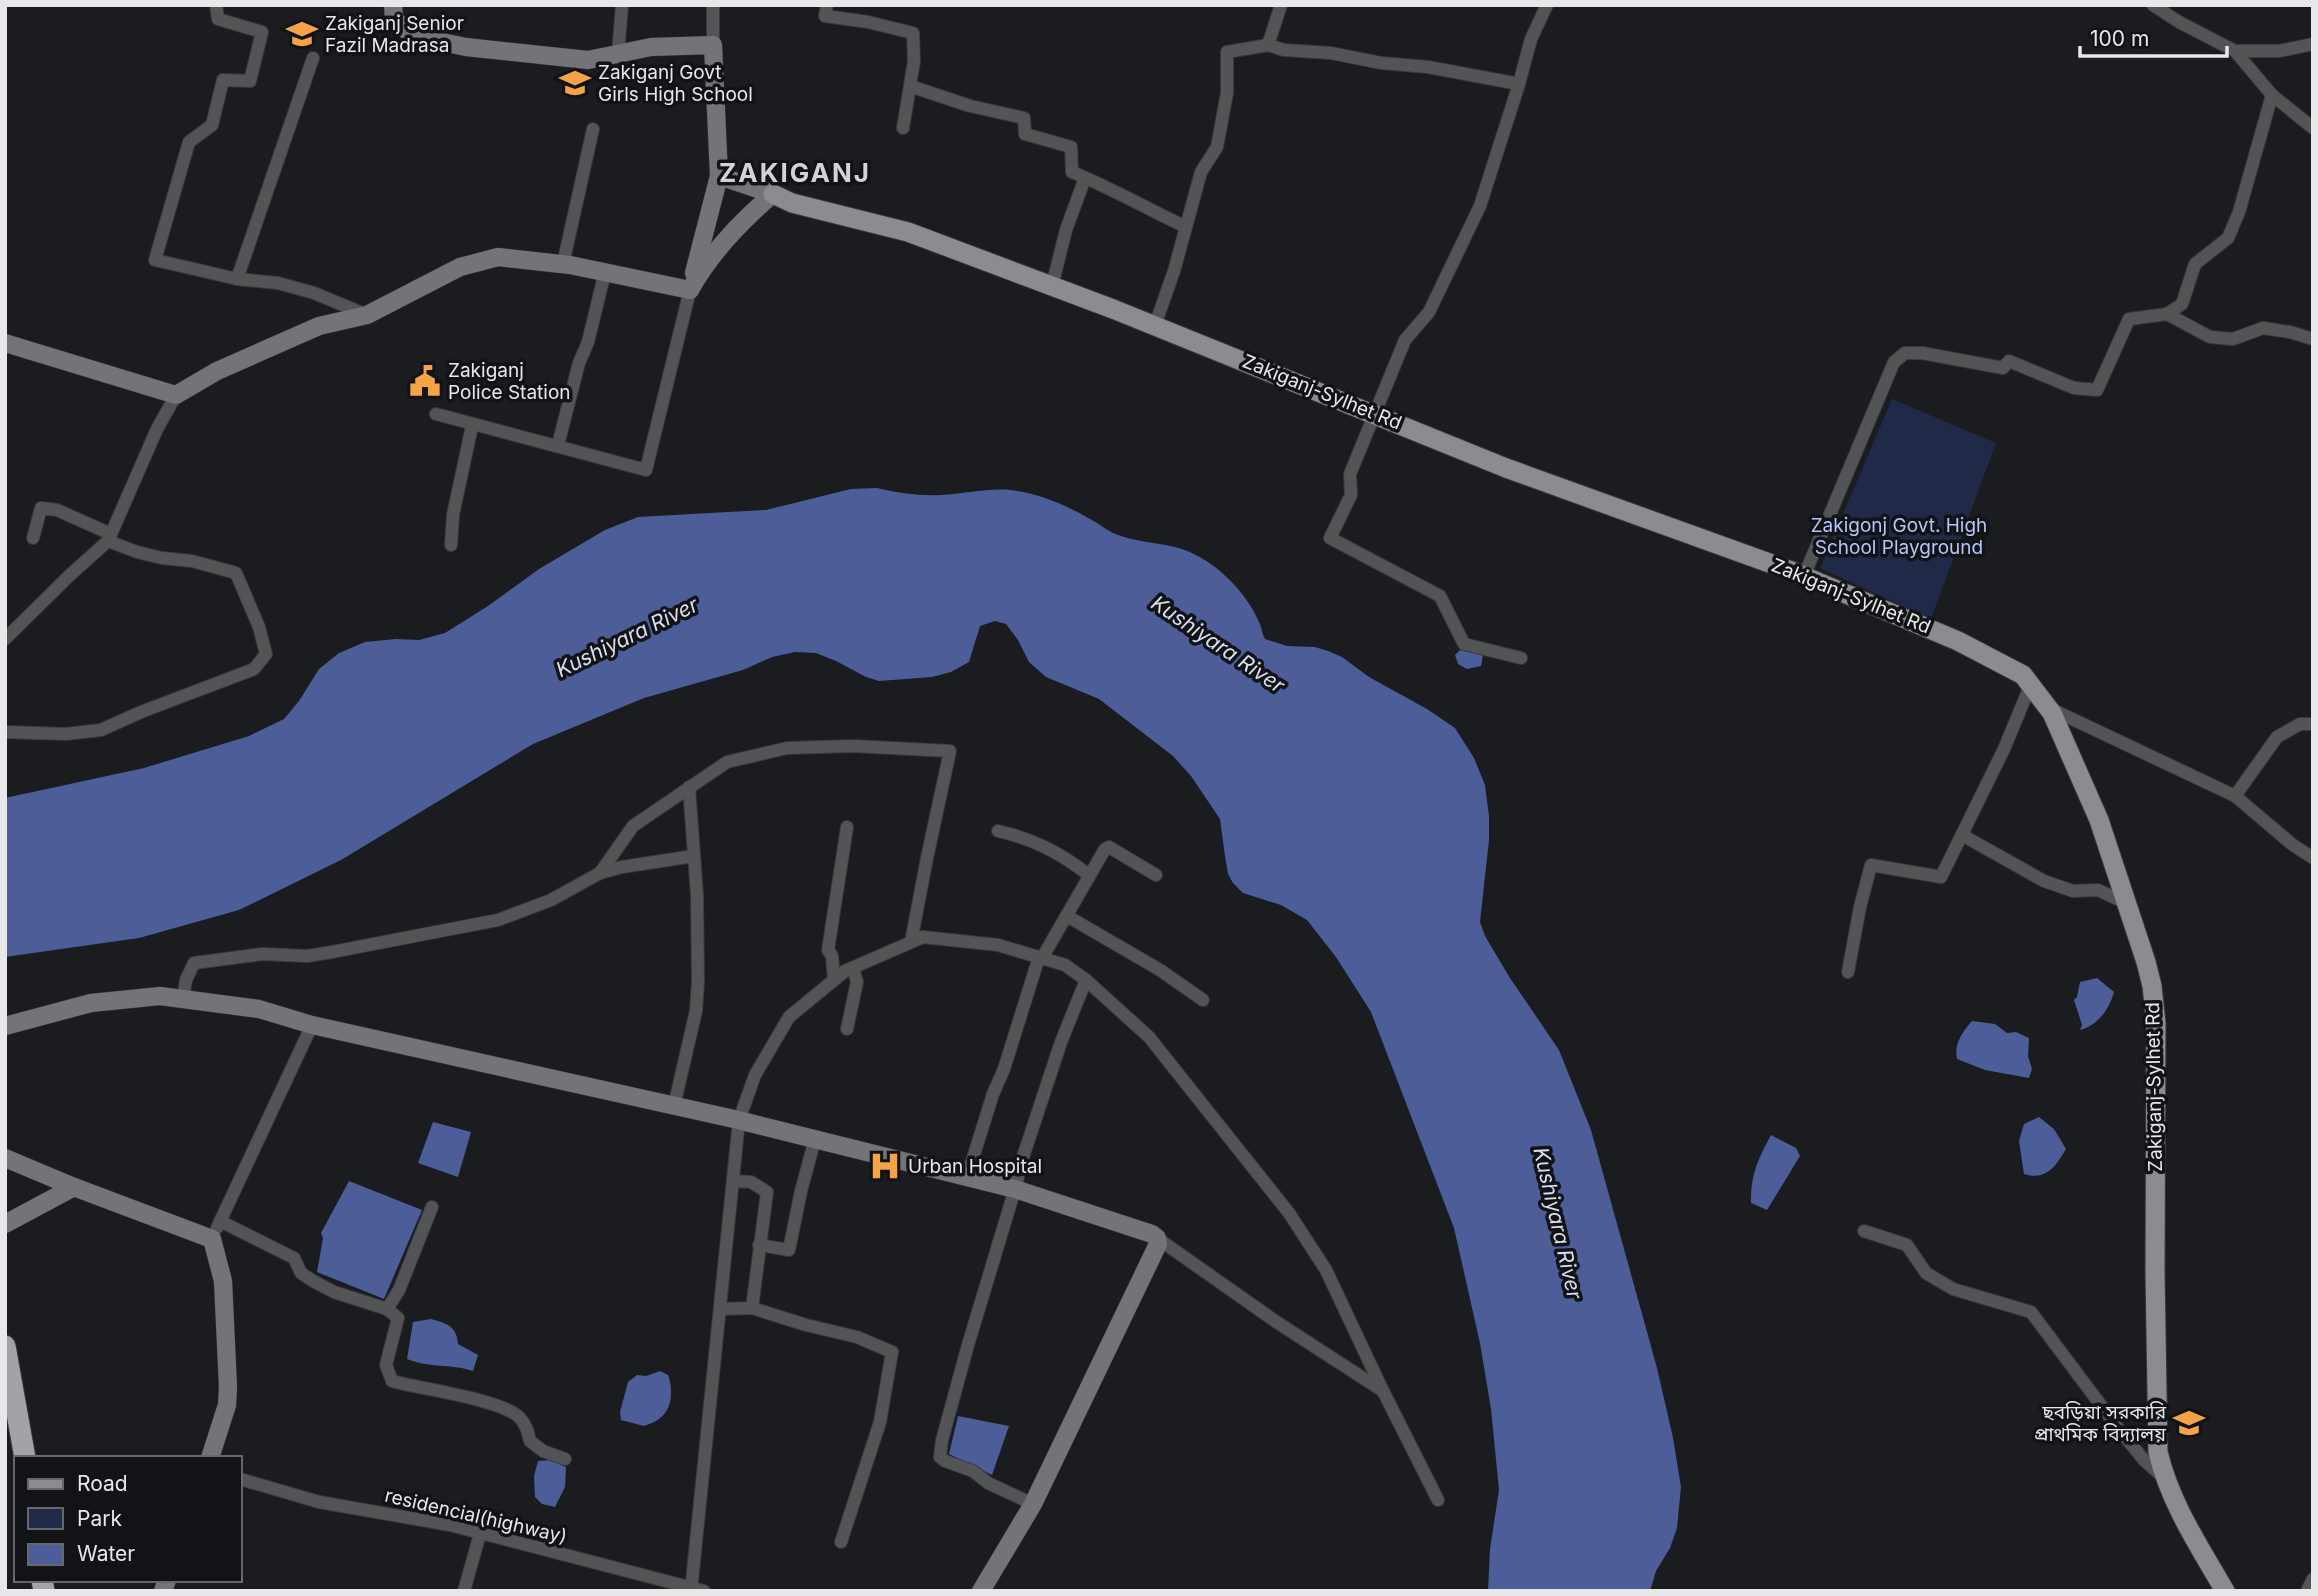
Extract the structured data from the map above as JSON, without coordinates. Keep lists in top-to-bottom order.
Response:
{
  "streets": {
    "main road": ["Zakiganj-Sylhet Rd"],
    "street": ["residencial(highway)"]
  },
  "districts": ["ZAKIGANJ"],
  "water": ["Kushiyara River"],
  "parks": ["Zakigonj Govt. High School Playground"],
  "places": {
    "school or university": ["Zakiganj Senior Fazil Madrasa", "Zakiganj Govt Girls High School", "ছবড়িয়া সরকারি প্রাথমিক বিদ্যালয়"],
    "public building": ["Zakiganj Police Station"],
    "hospital": ["Urban Hospital"]
  },
  "legend": ["Road", "Park", "Water"],
  "scale_bar": "100 m"
}
